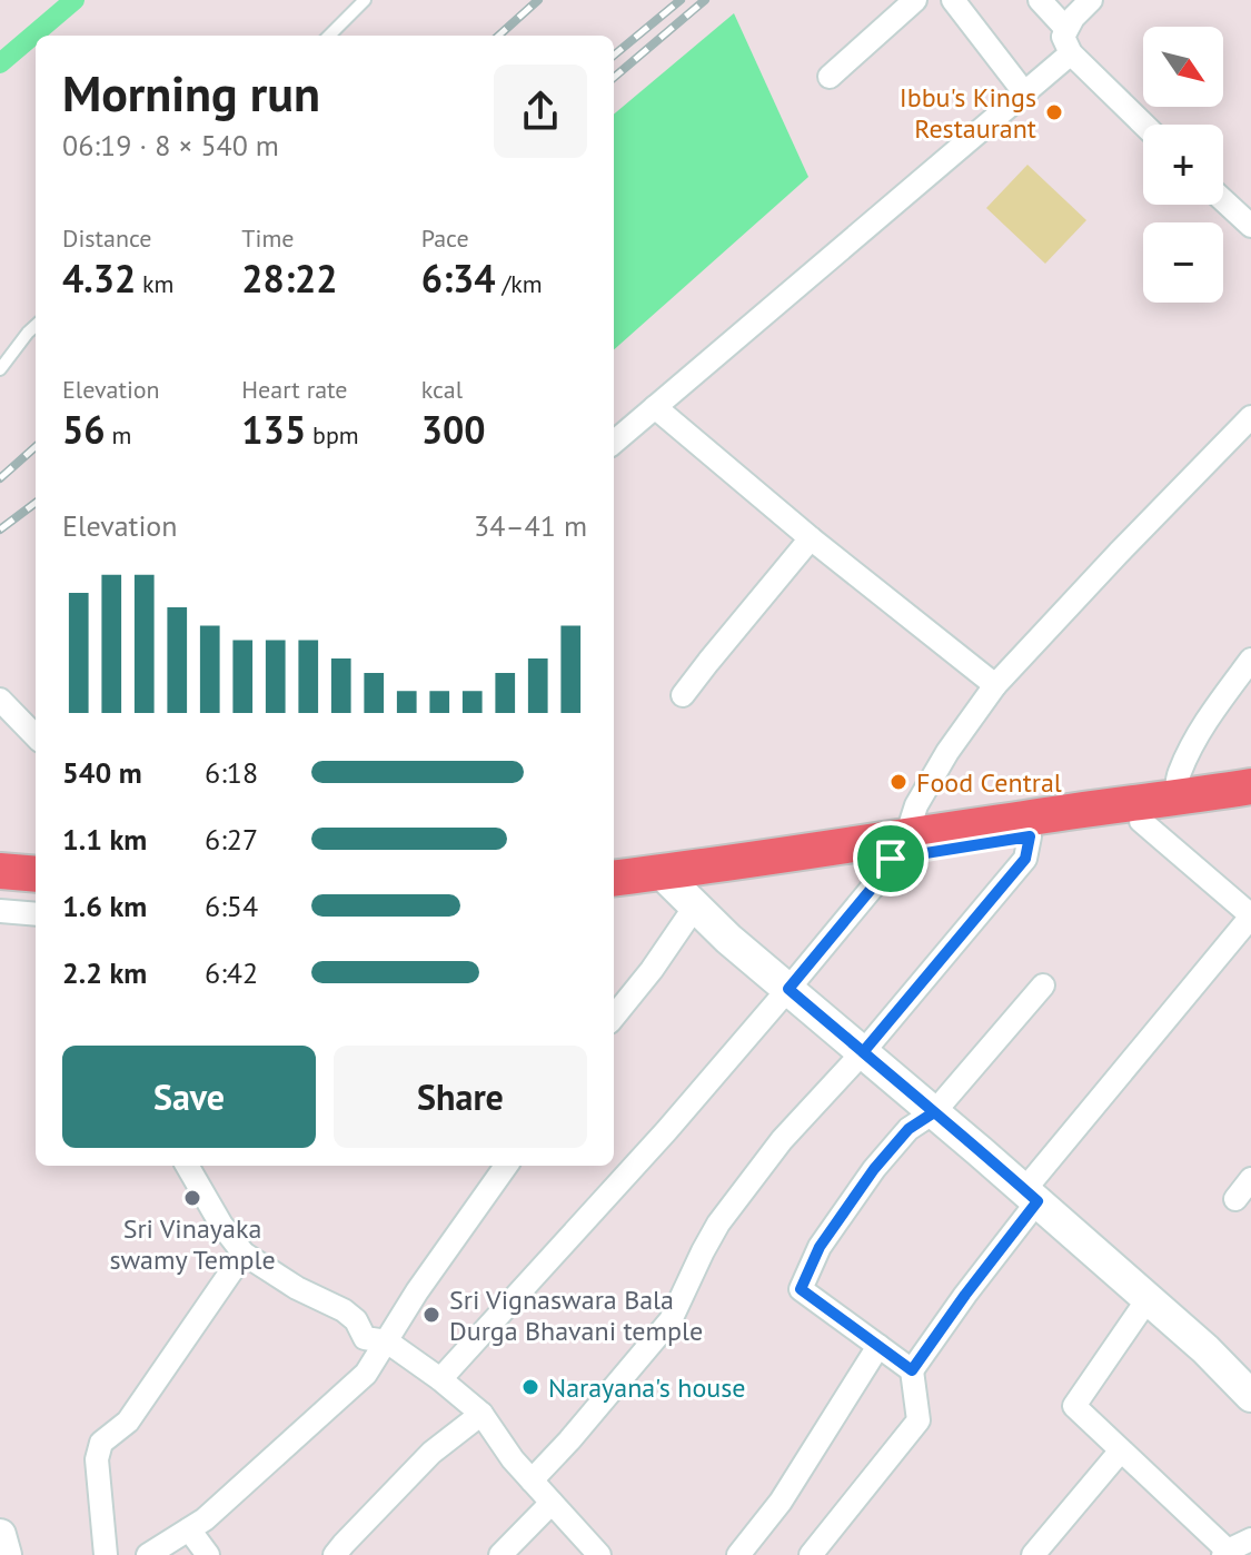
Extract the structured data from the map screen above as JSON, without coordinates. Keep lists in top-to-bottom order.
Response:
{
  "places": [
    "Ibbu's Kings Restaurant",
    "Food Central",
    "Sri Vinayaka swamy Temple",
    "Sri Vignaswara Bala Durga Bhavani temple",
    "Narayana's house"
  ],
  "north": "bottom right",
  "page": {
    "map_buttons": ["+", "−"],
    "heading": ["Morning run", "06:19 · 8 × 540 m"],
    "stats": [
      ["Distance", "4.32 km"],
      ["Time", "28:22"],
      ["Pace", "6:34 /km"],
      ["Elevation", "56 m"],
      ["Heart rate", "135 bpm"],
      ["kcal", "300"]
    ],
    "chart": ["Elevation", "34–41 m"],
    "list": [
      {
        "name": "540 m",
        "note": "6:18"
      },
      {
        "name": "1.1 km",
        "note": "6:27"
      },
      {
        "name": "1.6 km",
        "note": "6:54"
      },
      {
        "name": "2.2 km",
        "note": "6:42"
      }
    ],
    "buttons": ["Save", "Share"]
  }
}
